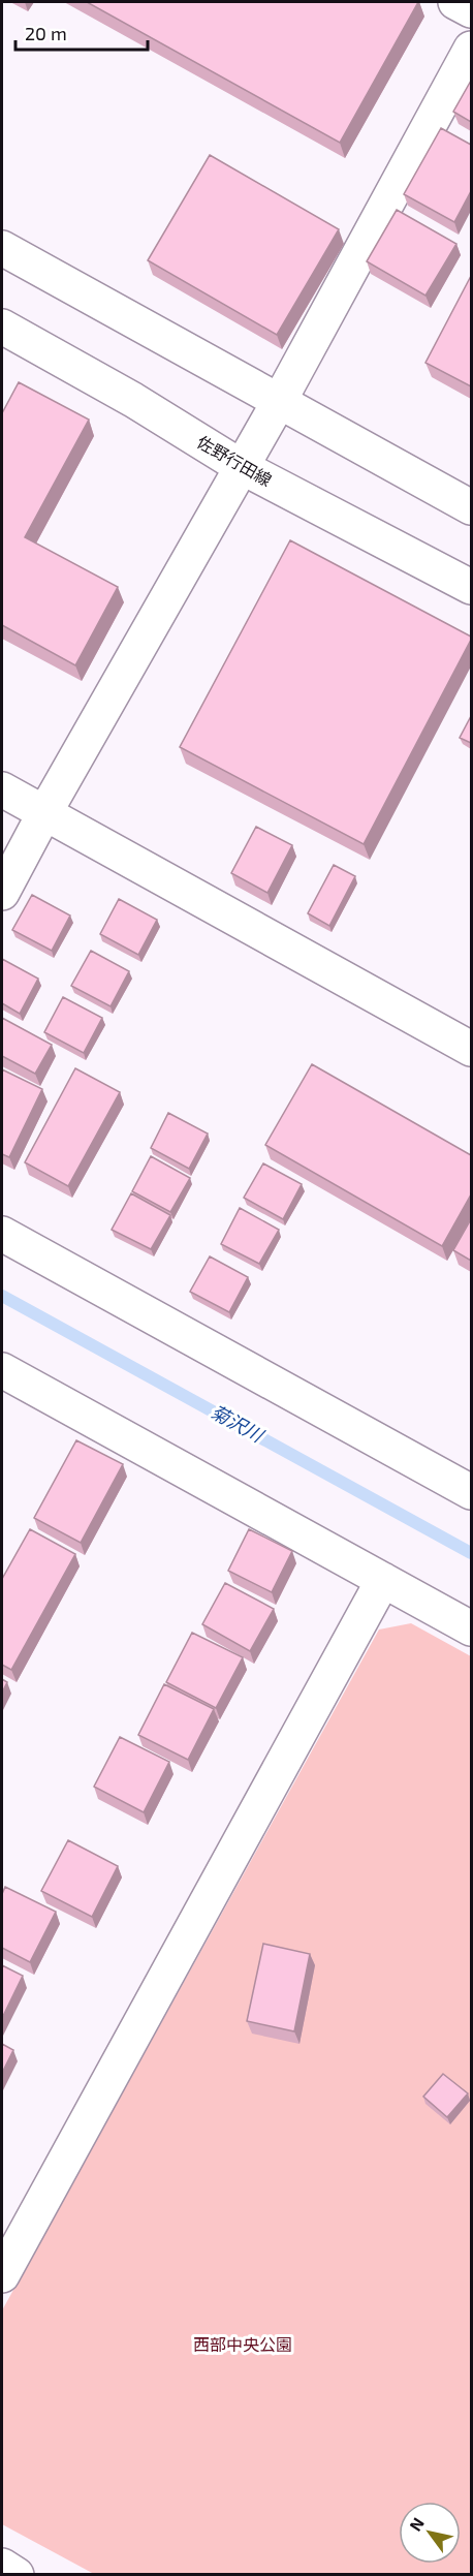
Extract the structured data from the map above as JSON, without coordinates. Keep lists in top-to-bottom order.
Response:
{
  "streets": {
    "street": ["佐野行田線"]
  },
  "water": ["菊沢川"],
  "parks": ["西部中央公園"],
  "scale_bar": "20 m",
  "north": "top left"
}
